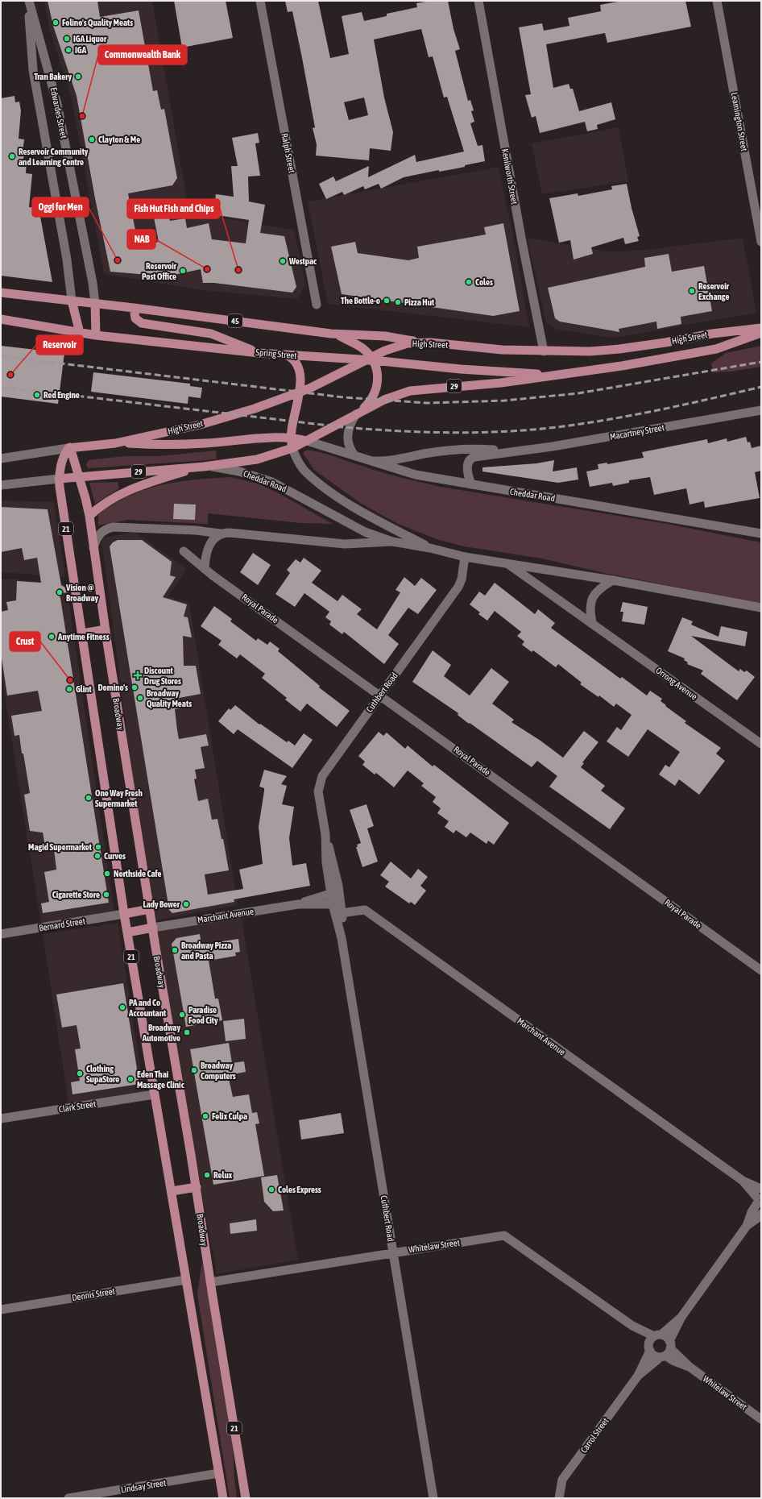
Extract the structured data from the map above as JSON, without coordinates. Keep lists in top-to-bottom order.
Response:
{
  "streets": {
    "main road": [
      "45",
      "High Street",
      "Spring Street",
      "29",
      "Cheddar Road",
      "21",
      "Broadway"
    ],
    "street": [
      "Edwardes Street",
      "Leamington Street",
      "Ralph Street",
      "Kenilworth Street",
      "Macartney Street",
      "Royal Parade",
      "Orrong Avenue",
      "Cuthbert Road",
      "Marchant Avenue",
      "Bernard Street",
      "Clark Street",
      "Whitelaw Street",
      "Dennis Street",
      "Carrol Street",
      "Lindsay Street"
    ]
  },
  "crossings": [
    ["Edwardes Street", "45"],
    ["Kenilworth Street", "High Street"],
    ["45", "High Street"],
    ["High Street", "Spring Street"],
    ["High Street", "Cheddar Road"],
    ["High Street", "21"],
    ["High Street", "Broadway"],
    ["Spring Street", "Cheddar Road"],
    ["Macartney Street", "Cheddar Road"],
    ["Cheddar Road", "Orrong Avenue"],
    ["Cheddar Road", "Cuthbert Road"],
    ["Cheddar Road", "Broadway"],
    ["21", "Broadway"],
    ["21", "Bernard Street"],
    ["21", "Clark Street"],
    ["21", "Dennis Street"],
    ["21", "Lindsay Street"],
    ["Royal Parade", "Cuthbert Road"],
    ["Cuthbert Road", "Marchant Avenue"],
    ["Cuthbert Road", "Whitelaw Street"],
    ["Broadway", "Marchant Avenue"],
    ["Broadway", "Whitelaw Street"],
    ["Marchant Avenue", "Carrol Street"],
    ["Whitelaw Street", "Carrol Street"]
  ],
  "places": {
    "other": [
      "Folino's Quality Meats",
      "IGA Liquor",
      "IGA",
      "Tran Bakery",
      "Commonwealth Bank",
      "Clayton & Me",
      "Reservoir Community and Learning Centre",
      "Oggi for Men",
      "Westpac",
      "NAB",
      "Fish Hut Fish and Chips",
      "Reservoir Post Office",
      "Coles",
      "Reservoir Exchange",
      "The Bottle-o",
      "Pizza Hut",
      "Reservoir",
      "Red Engine",
      "Vision @ Broadway",
      "Anytime Fitness",
      "Crust",
      "Domino's",
      "Glint",
      "Broadway Quality Meats",
      "One Way Fresh Supermarket",
      "Magid Supermarket",
      "Curves",
      "Northside Cafe",
      "Cigarette Store",
      "Lady Bower",
      "Broadway Pizza and Pasta",
      "PA and Co Accountant",
      "Paradise Food City",
      "Broadway Automotive",
      "Broadway Computers",
      "Clothing SupaStore",
      "Eden Thai Massage Clinic",
      "Felix Culpa",
      "Relux",
      "Coles Express"
    ],
    "health": ["Discount Drug Stores"]
  }
}
